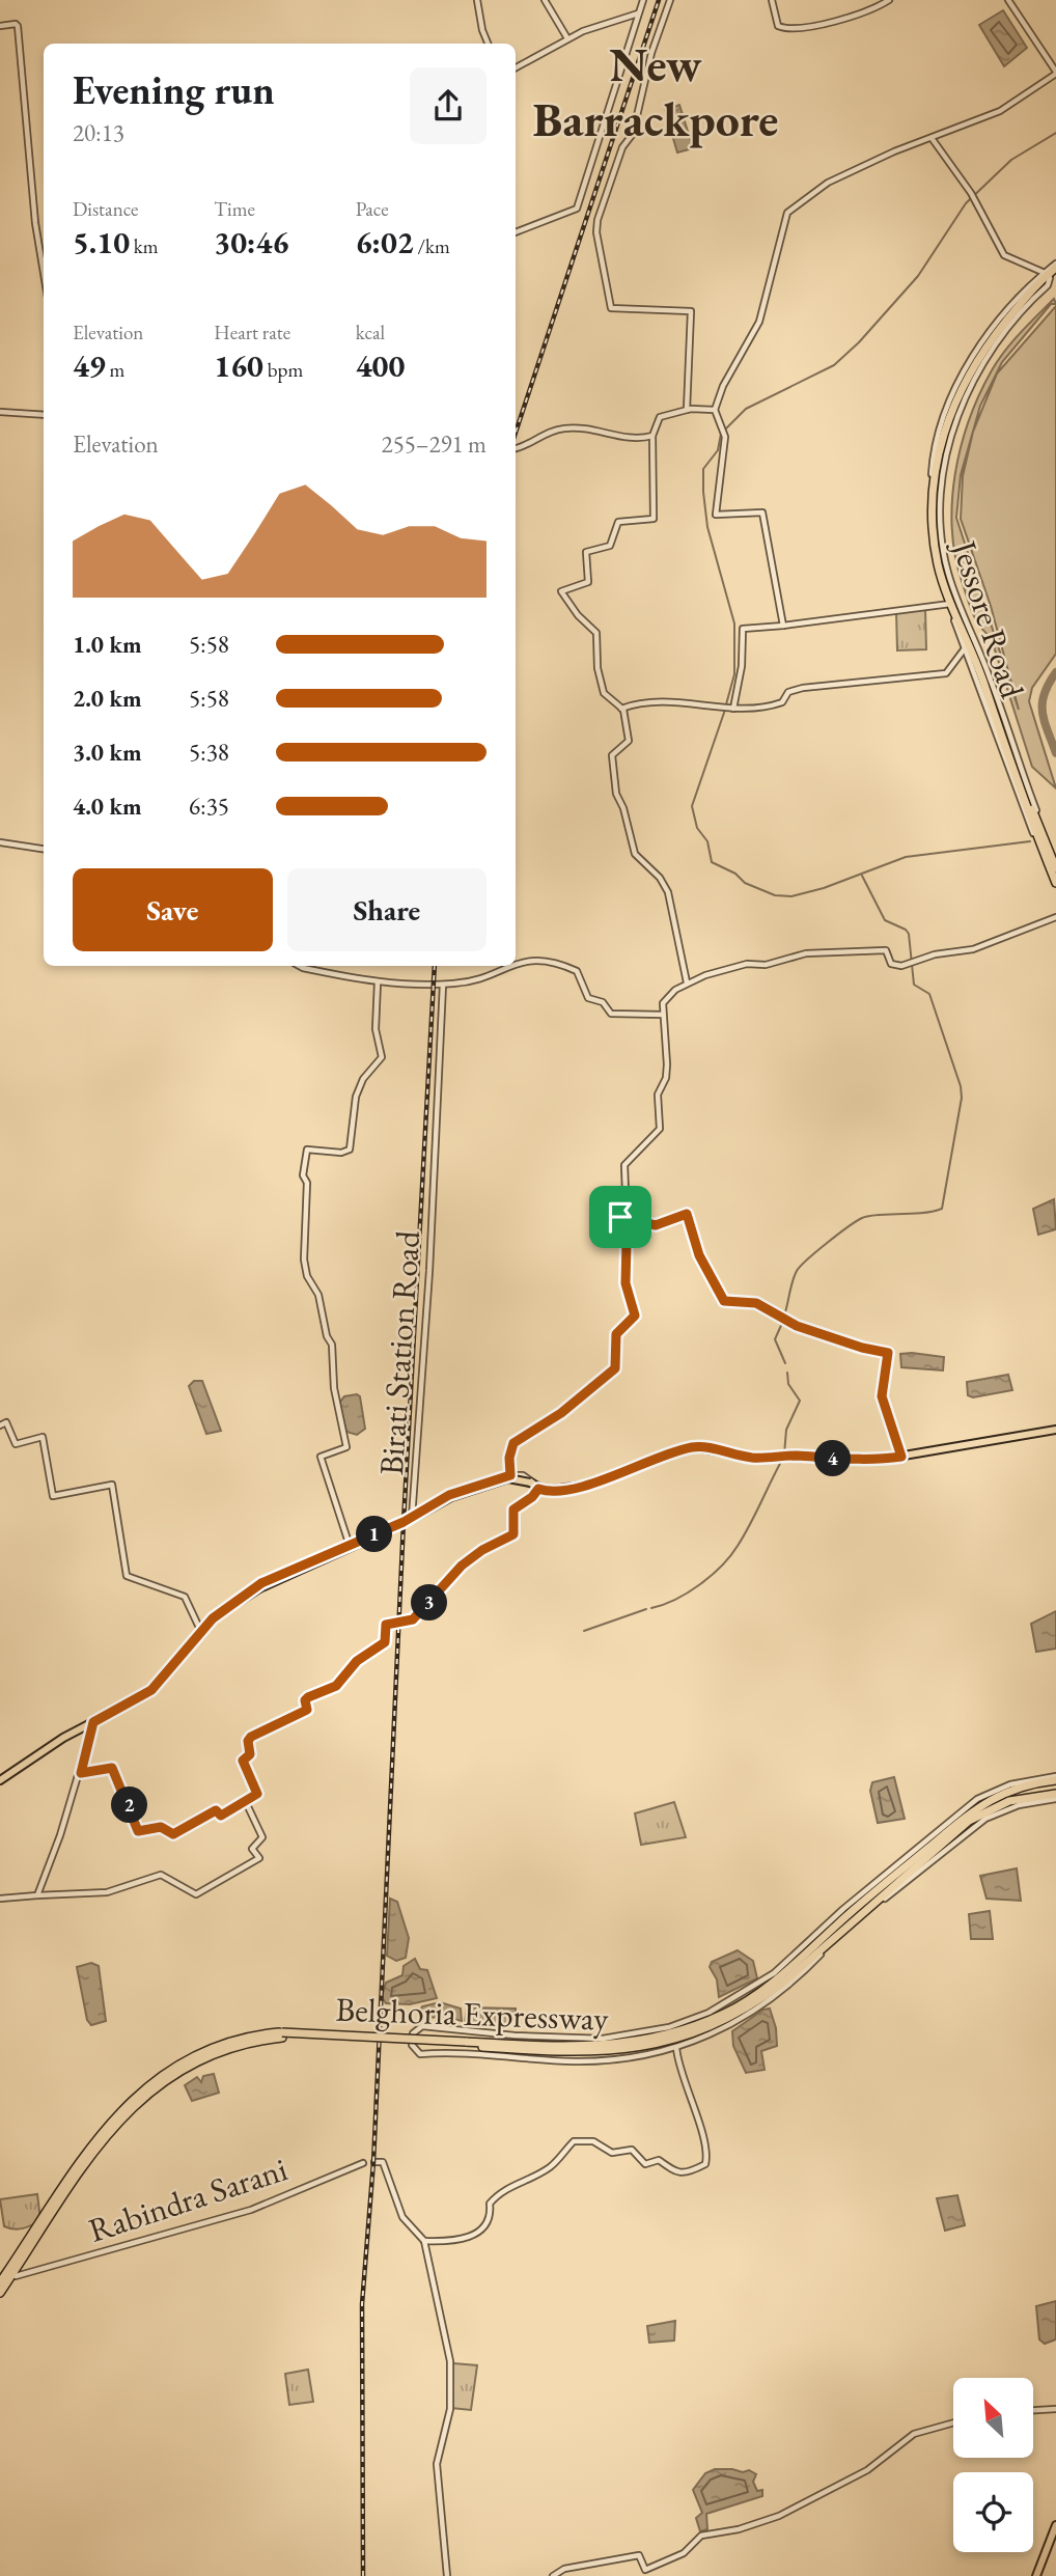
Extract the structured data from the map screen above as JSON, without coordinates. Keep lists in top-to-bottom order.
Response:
{
  "streets": {
    "highway": ["Jessore Road", "Belghoria Expressway"],
    "street": ["Birati Station Road", "Rabindra Sarani"]
  },
  "districts": ["New Barrackpore"],
  "north": "top left",
  "page": {
    "heading": ["Evening run", "20:13"],
    "stats": [
      ["Distance", "5.10 km"],
      ["Time", "30:46"],
      ["Pace", "6:02 /km"],
      ["Elevation", "49 m"],
      ["Heart rate", "160 bpm"],
      ["kcal", "400"]
    ],
    "chart": ["Elevation", "255–291 m"],
    "list": [
      {
        "name": "1.0 km",
        "note": "5:58"
      },
      {
        "name": "2.0 km",
        "note": "5:58"
      },
      {
        "name": "3.0 km",
        "note": "5:38"
      },
      {
        "name": "4.0 km",
        "note": "6:35"
      }
    ],
    "buttons": ["Save", "Share"],
    "pins": [
      "4",
      "1",
      "3",
      "2"
    ]
  }
}
